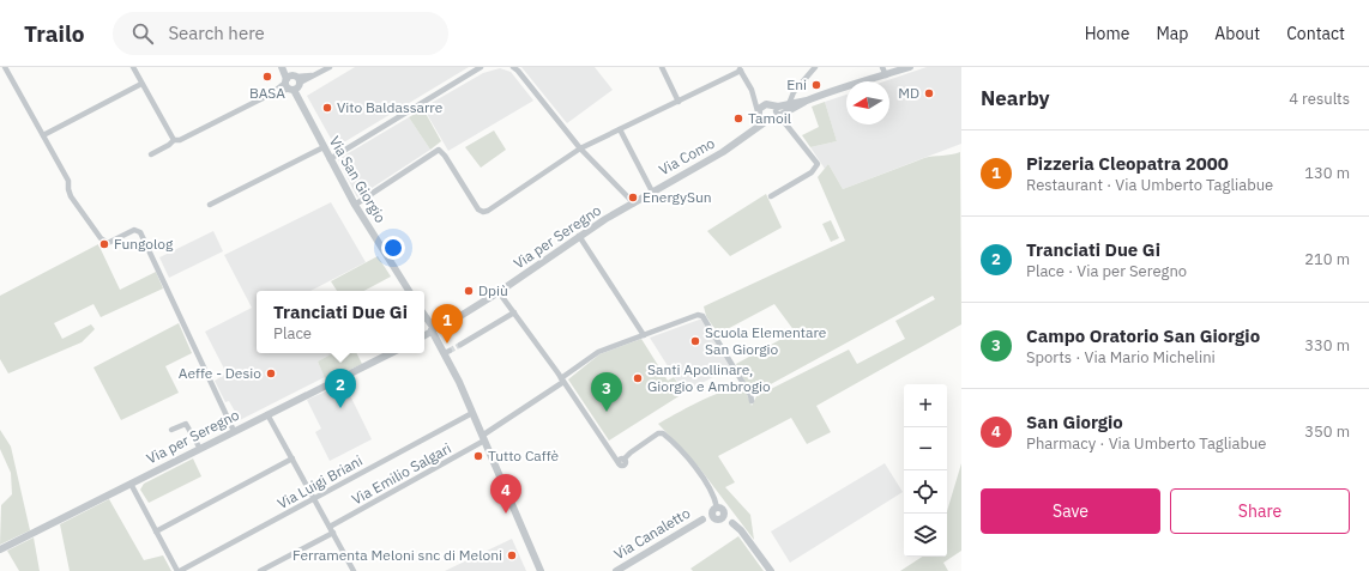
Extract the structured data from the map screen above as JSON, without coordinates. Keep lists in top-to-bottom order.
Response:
{
  "streets": {
    "street": [
      "Via Como",
      "Via San Giorgio",
      "Via per Seregno",
      "Via Emilio Salgari",
      "Via Luigi Briani",
      "Via Canaletto"
    ]
  },
  "crossings": [
    ["Via Como", "Via per Seregno"]
  ],
  "places": [
    "BASA",
    "Eni",
    "MD",
    "Vito Baldassarre",
    "Tamoil",
    "EnergySun",
    "Fungolog",
    "Dpiù",
    "Scuola Elementare San Giorgio",
    "Aeffe - Desio",
    "Santi Apollinare, Giorgio e Ambrogio",
    "Tutto Caffè",
    "Ferramenta Meloni snc di Meloni"
  ],
  "north": "left",
  "page": {
    "header": "Trailo",
    "search": "Search here",
    "nav": [
      "Home",
      "Map",
      "About",
      "Contact"
    ],
    "heading": ["Nearby", "4 results"],
    "list": [
      {
        "mark": "1",
        "name": "Pizzeria Cleopatra 2000",
        "note": "Restaurant · Via Umberto Tagliabue",
        "value": "130 m"
      },
      {
        "mark": "2",
        "name": "Tranciati Due Gi",
        "note": "Place · Via per Seregno",
        "value": "210 m"
      },
      {
        "mark": "3",
        "name": "Campo Oratorio San Giorgio",
        "note": "Sports · Via Mario Michelini",
        "value": "330 m"
      },
      {
        "mark": "4",
        "name": "San Giorgio",
        "note": "Pharmacy · Via Umberto Tagliabue",
        "value": "350 m"
      }
    ],
    "popup": ["Tranciati Due Gi", "Place"],
    "pins": [
      "1",
      "2",
      "3",
      "4"
    ],
    "map_buttons": ["+", "−"],
    "buttons": ["Save", "Share"]
  }
}
